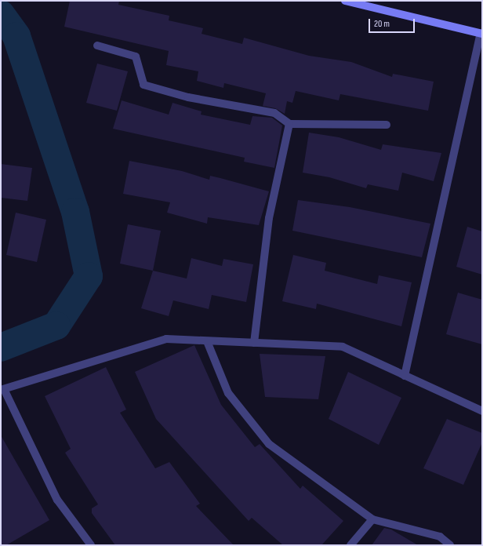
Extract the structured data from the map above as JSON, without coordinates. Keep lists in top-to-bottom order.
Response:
{
  "scale_bar": "20 m"
}
